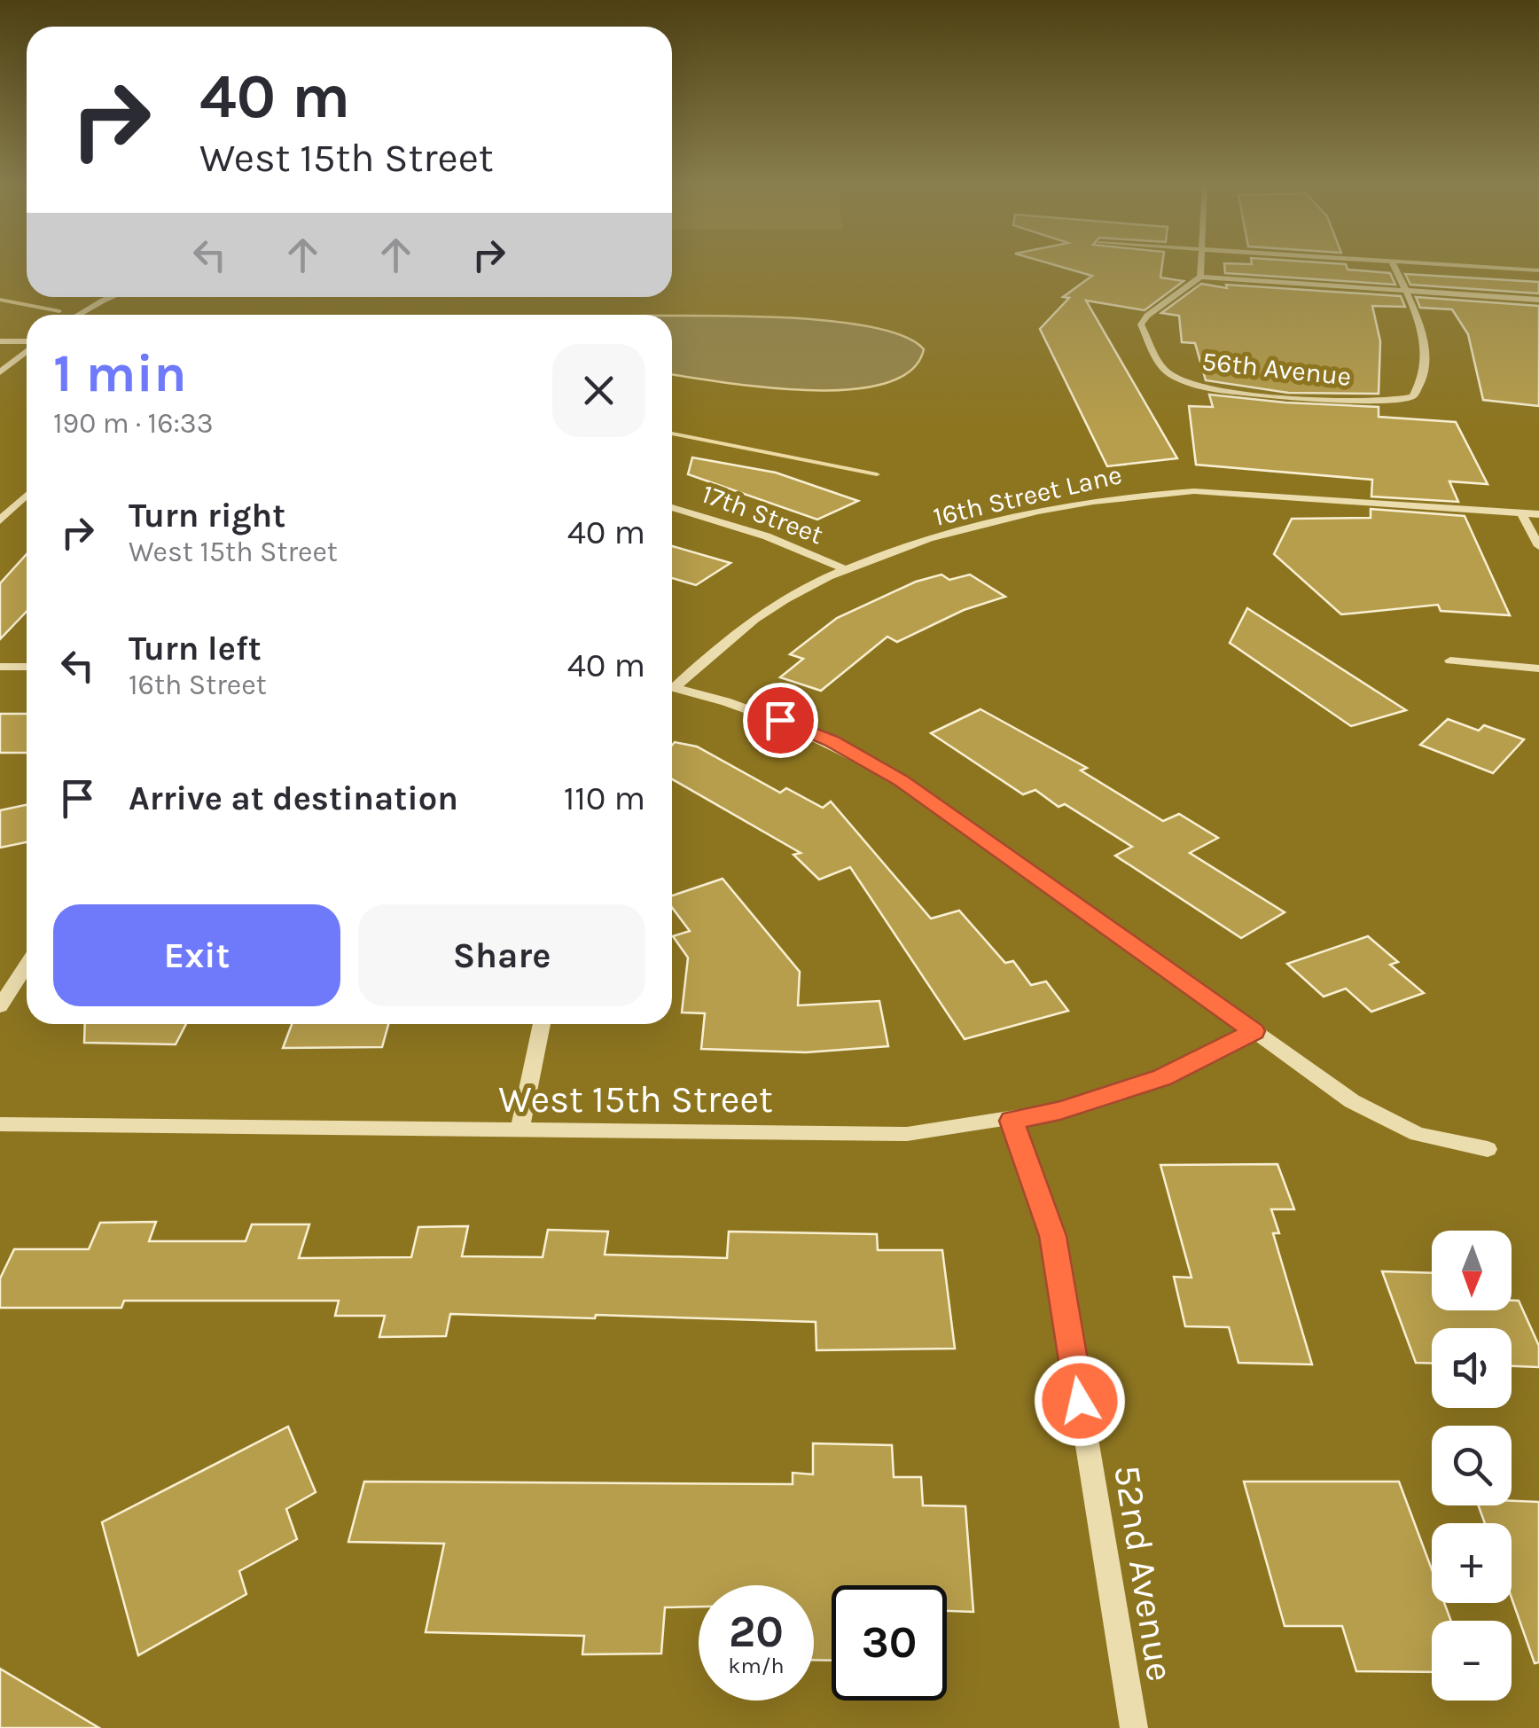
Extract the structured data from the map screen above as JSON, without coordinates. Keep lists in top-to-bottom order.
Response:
{
  "streets": {
    "street": [
      "56th Avenue",
      "16th Street Lane",
      "17th Street",
      "West 15th Street",
      "52nd Avenue"
    ]
  },
  "crossings": [
    ["16th Street Lane", "17th Street"],
    ["West 15th Street", "52nd Avenue"]
  ],
  "north": "bottom",
  "page": {
    "turn": ["40 m", "West 15th Street"],
    "heading": ["1 min", "190 m · 16:33"],
    "list": [
      {
        "name": "Turn right",
        "note": "West 15th Street",
        "value": "40 m"
      },
      {
        "name": "Turn left",
        "note": "16th Street",
        "value": "40 m"
      },
      {
        "name": "Arrive at destination",
        "value": "110 m"
      }
    ],
    "buttons": ["Exit", "Share"],
    "map_buttons": ["+", "−"],
    "speed": "20 km/h",
    "limit": "30"
  }
}
